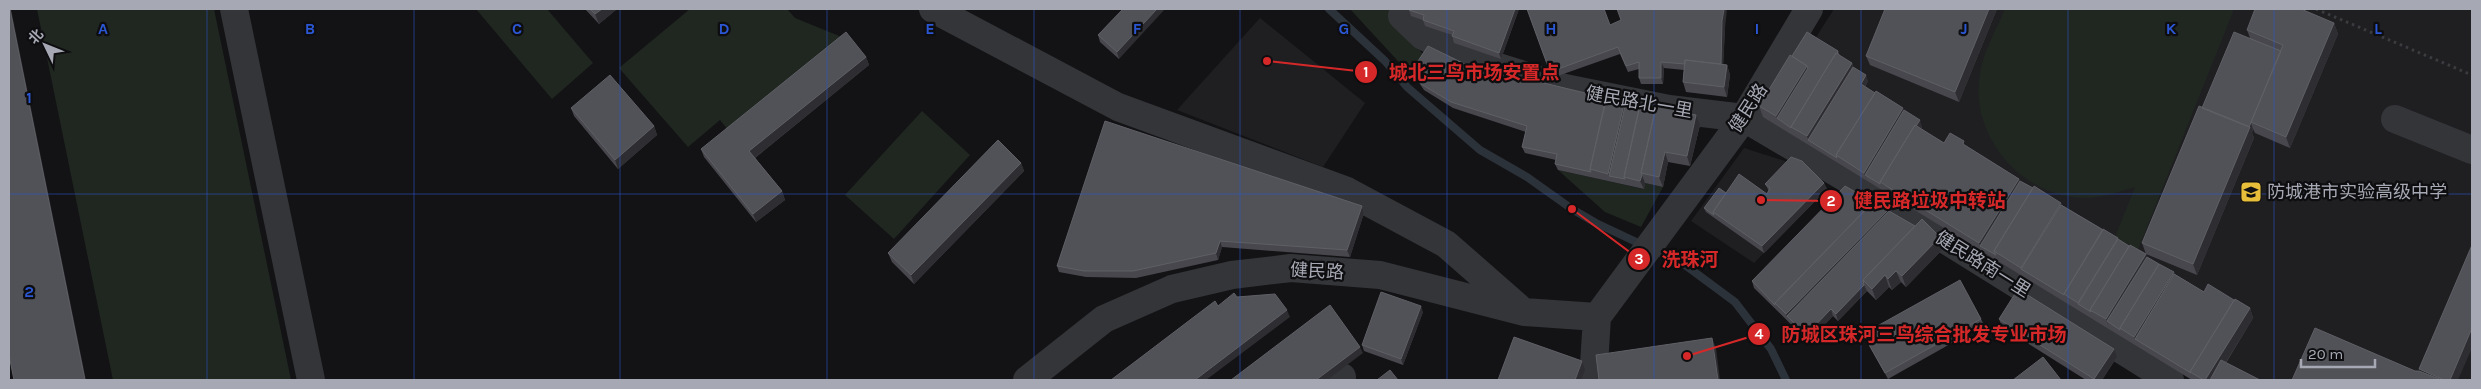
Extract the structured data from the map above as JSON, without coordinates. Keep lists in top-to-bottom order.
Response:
{
  "streets": {
    "street": ["健民路北一里", "健民路", "健民路南一里"]
  },
  "crossings": [
    ["健民路北一里", "健民路"],
    ["健民路北一里", "健民路南一里"],
    ["健民路", "健民路南一里"]
  ],
  "places": {
    "other": [
      "城北三鸟市场安置点",
      "健民路垃圾中转站",
      "洗珠河",
      "防城区珠河三鸟综合批发专业市场"
    ],
    "school or university": ["防城港市实验高级中学"]
  },
  "scale_bar": "20 m",
  "north": "top left",
  "grid": {
    "columns": [
      "A",
      "B",
      "C",
      "D",
      "E",
      "F",
      "G",
      "H",
      "I",
      "J",
      "K",
      "L"
    ],
    "rows": ["1", "2"]
  }
}
